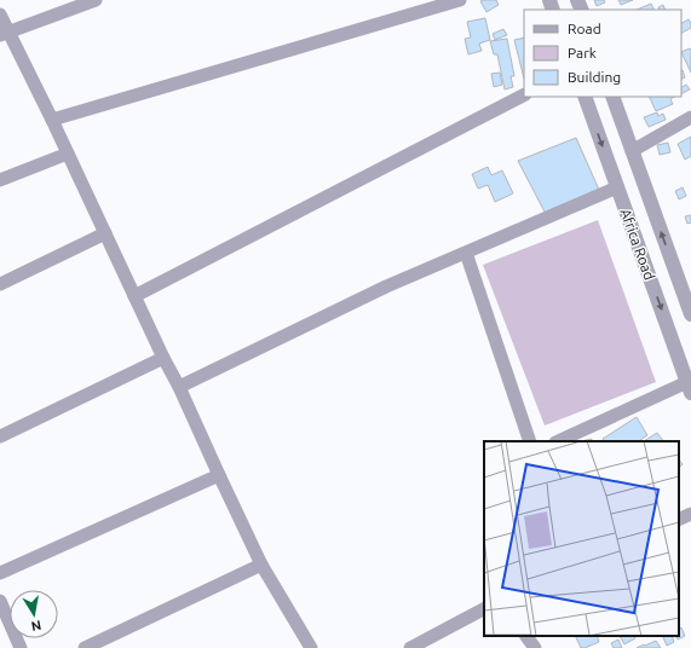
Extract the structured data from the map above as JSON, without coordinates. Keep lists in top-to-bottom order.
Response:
{
  "streets": {
    "street": ["Africa Road"]
  },
  "legend": ["Road", "Park", "Building"],
  "north": "bottom"
}
